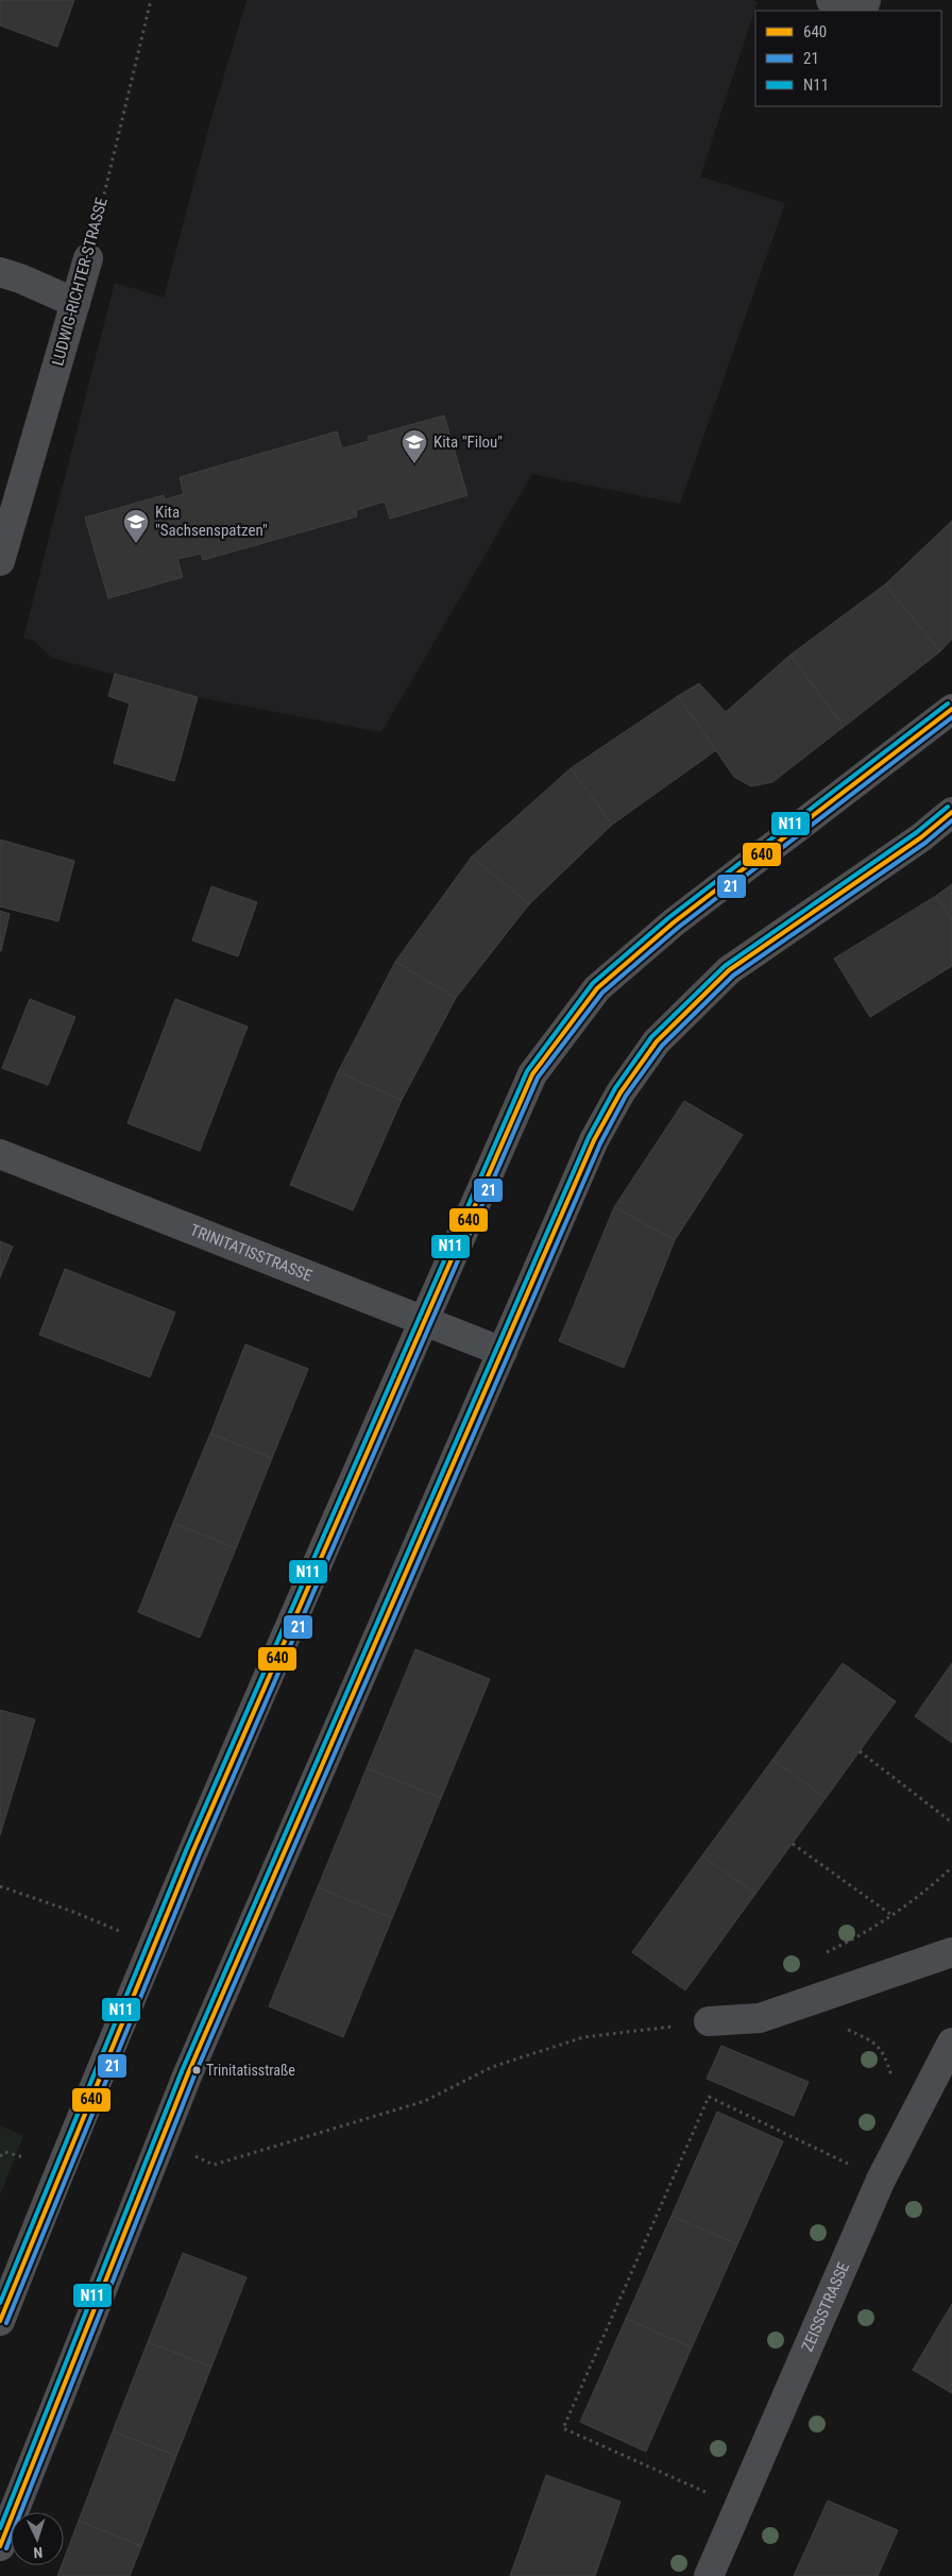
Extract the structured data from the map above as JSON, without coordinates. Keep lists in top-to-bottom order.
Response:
{
  "streets": {
    "street": ["LUDWIG-RICHTER-STRASSE", "TRINITATISSTRASSE", "ZEISSSTRASSE"]
  },
  "places": {
    "school or university": ["Kita \"Filou\"", "Kita \"Sachsenspatzen\""],
    "other": ["Trinitatisstraße"]
  },
  "lines": ["transit line N11", "transit line 640", "transit line 21"],
  "legend": ["640", "21", "N11"],
  "north": "bottom"
}
